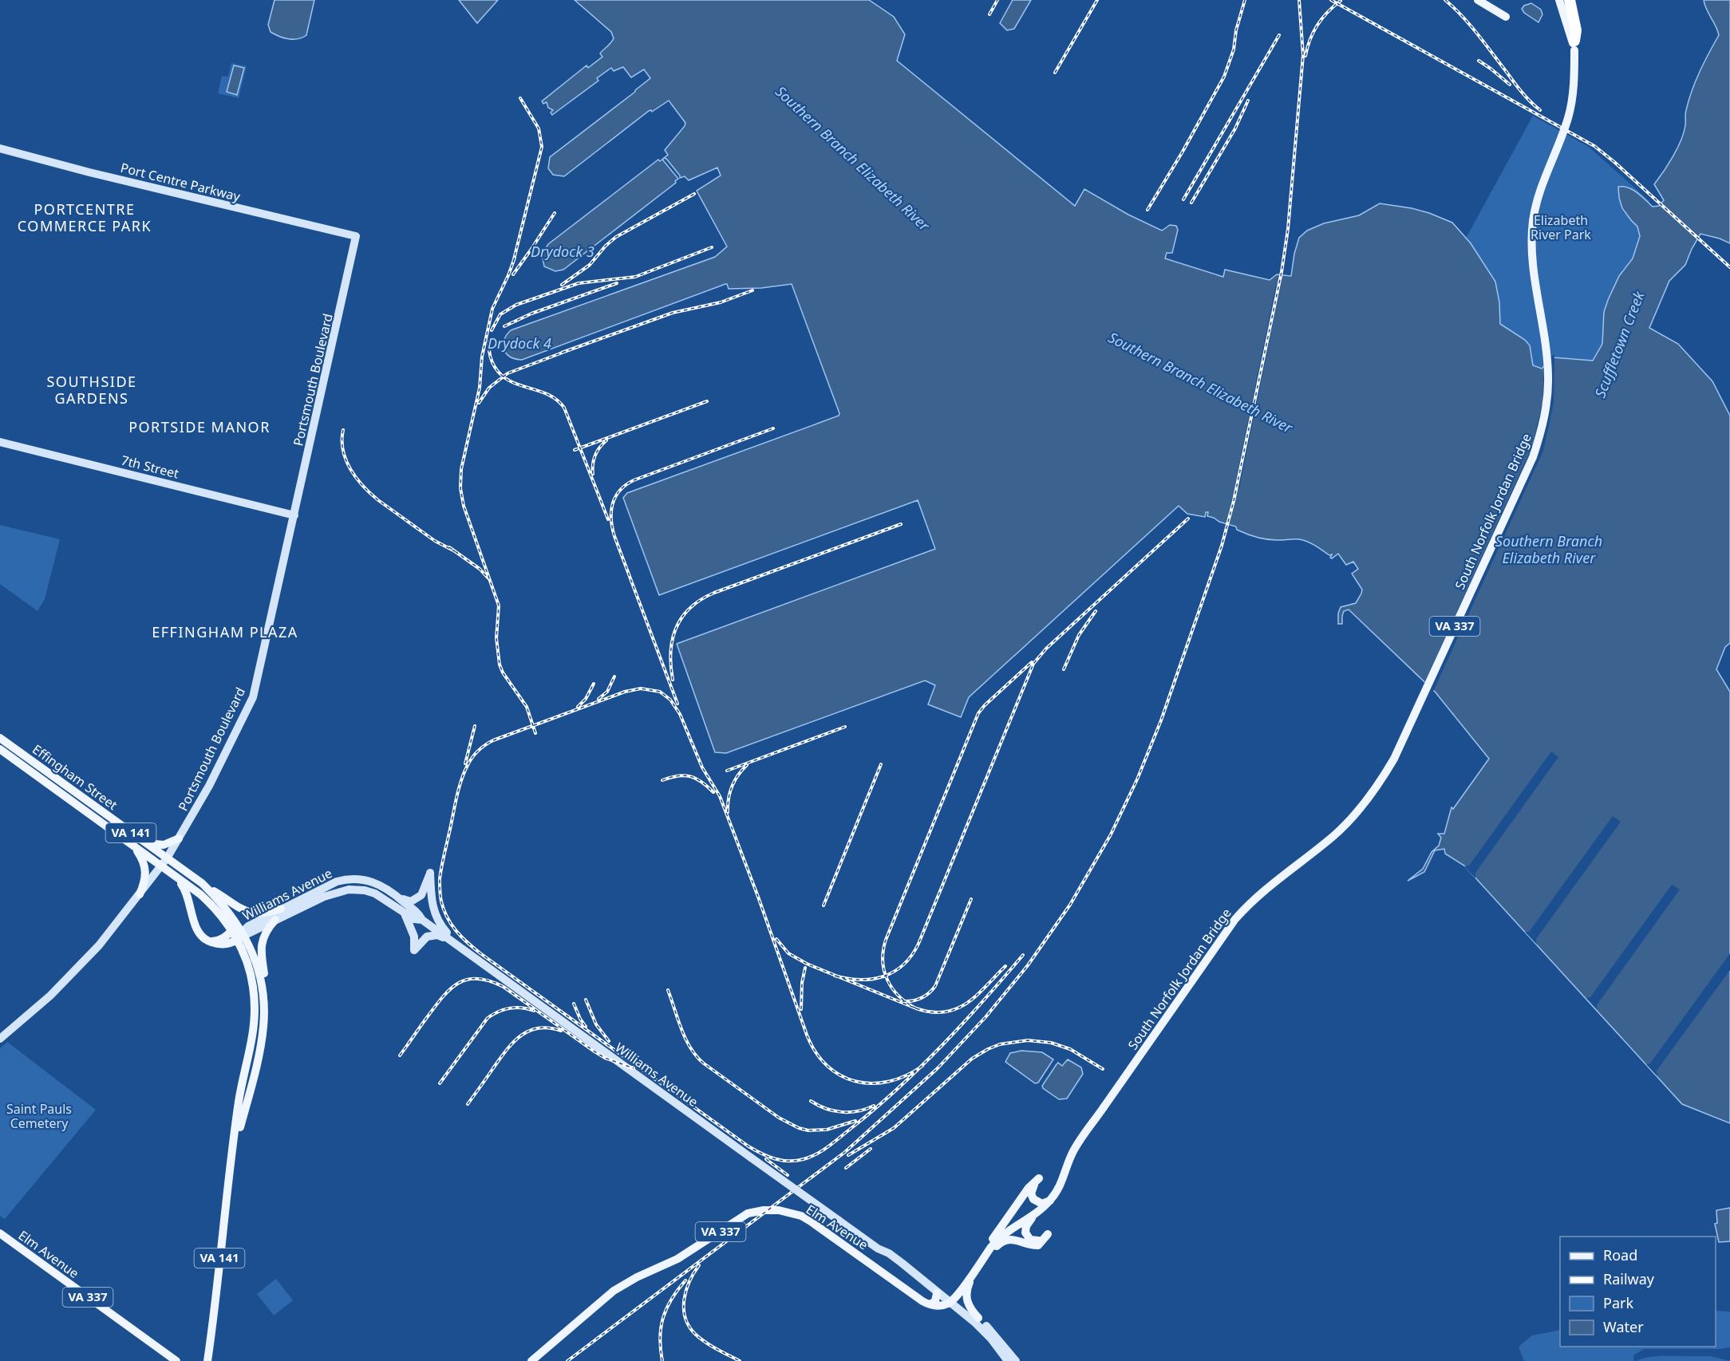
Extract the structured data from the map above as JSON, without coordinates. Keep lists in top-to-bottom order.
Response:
{
  "streets": {
    "main road": [
      "South Norfolk Jordan Bridge",
      "VA 337",
      "Effingham Street",
      "VA 141",
      "Elm Avenue"
    ],
    "street": [
      "Port Centre Parkway",
      "Portsmouth Boulevard",
      "7th Street",
      "Williams Avenue"
    ]
  },
  "crossings": [
    ["Port Centre Parkway", "Portsmouth Boulevard"],
    ["Portsmouth Boulevard", "7th Street"],
    ["Portsmouth Boulevard", "Effingham Street"],
    ["South Norfolk Jordan Bridge", "VA 337"],
    ["Effingham Street", "VA 141"],
    ["Effingham Street", "Williams Avenue"]
  ],
  "districts": [
    "PORTCENTRE COMMERCE PARK",
    "SOUTHSIDE GARDENS",
    "PORTSIDE MANOR",
    "EFFINGHAM PLAZA"
  ],
  "water": [
    "Southern Branch Elizabeth River",
    "Drydock 3",
    "Drydock 4",
    "Scuffletown Creek"
  ],
  "parks": ["Elizabeth River Park", "Saint Pauls Cemetery"],
  "legend": [
    "Road",
    "Railway",
    "Park",
    "Water"
  ]
}
